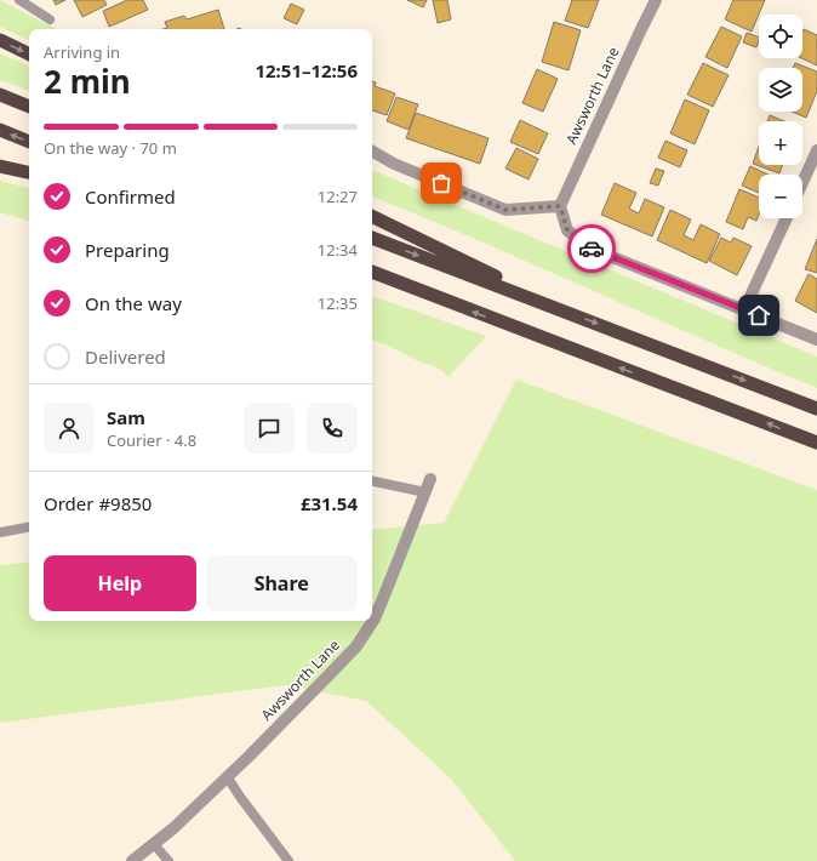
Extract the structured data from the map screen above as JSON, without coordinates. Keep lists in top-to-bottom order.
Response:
{
  "streets": {
    "street": ["Awsworth Lane"]
  },
  "page": {
    "map_buttons": ["+", "−"],
    "heading": ["2 min", "Arriving in", "12:51–12:56"],
    "panel": [
      "Sam",
      "Courier · 4.8",
      "Order #9850",
      "£31.54"
    ],
    "bar": "On the way · 70 m",
    "list": [
      ["Confirmed", "12:27"],
      ["Preparing", "12:34"],
      ["On the way", "12:35"],
      "Delivered"
    ],
    "buttons": ["Help", "Share"]
  }
}
